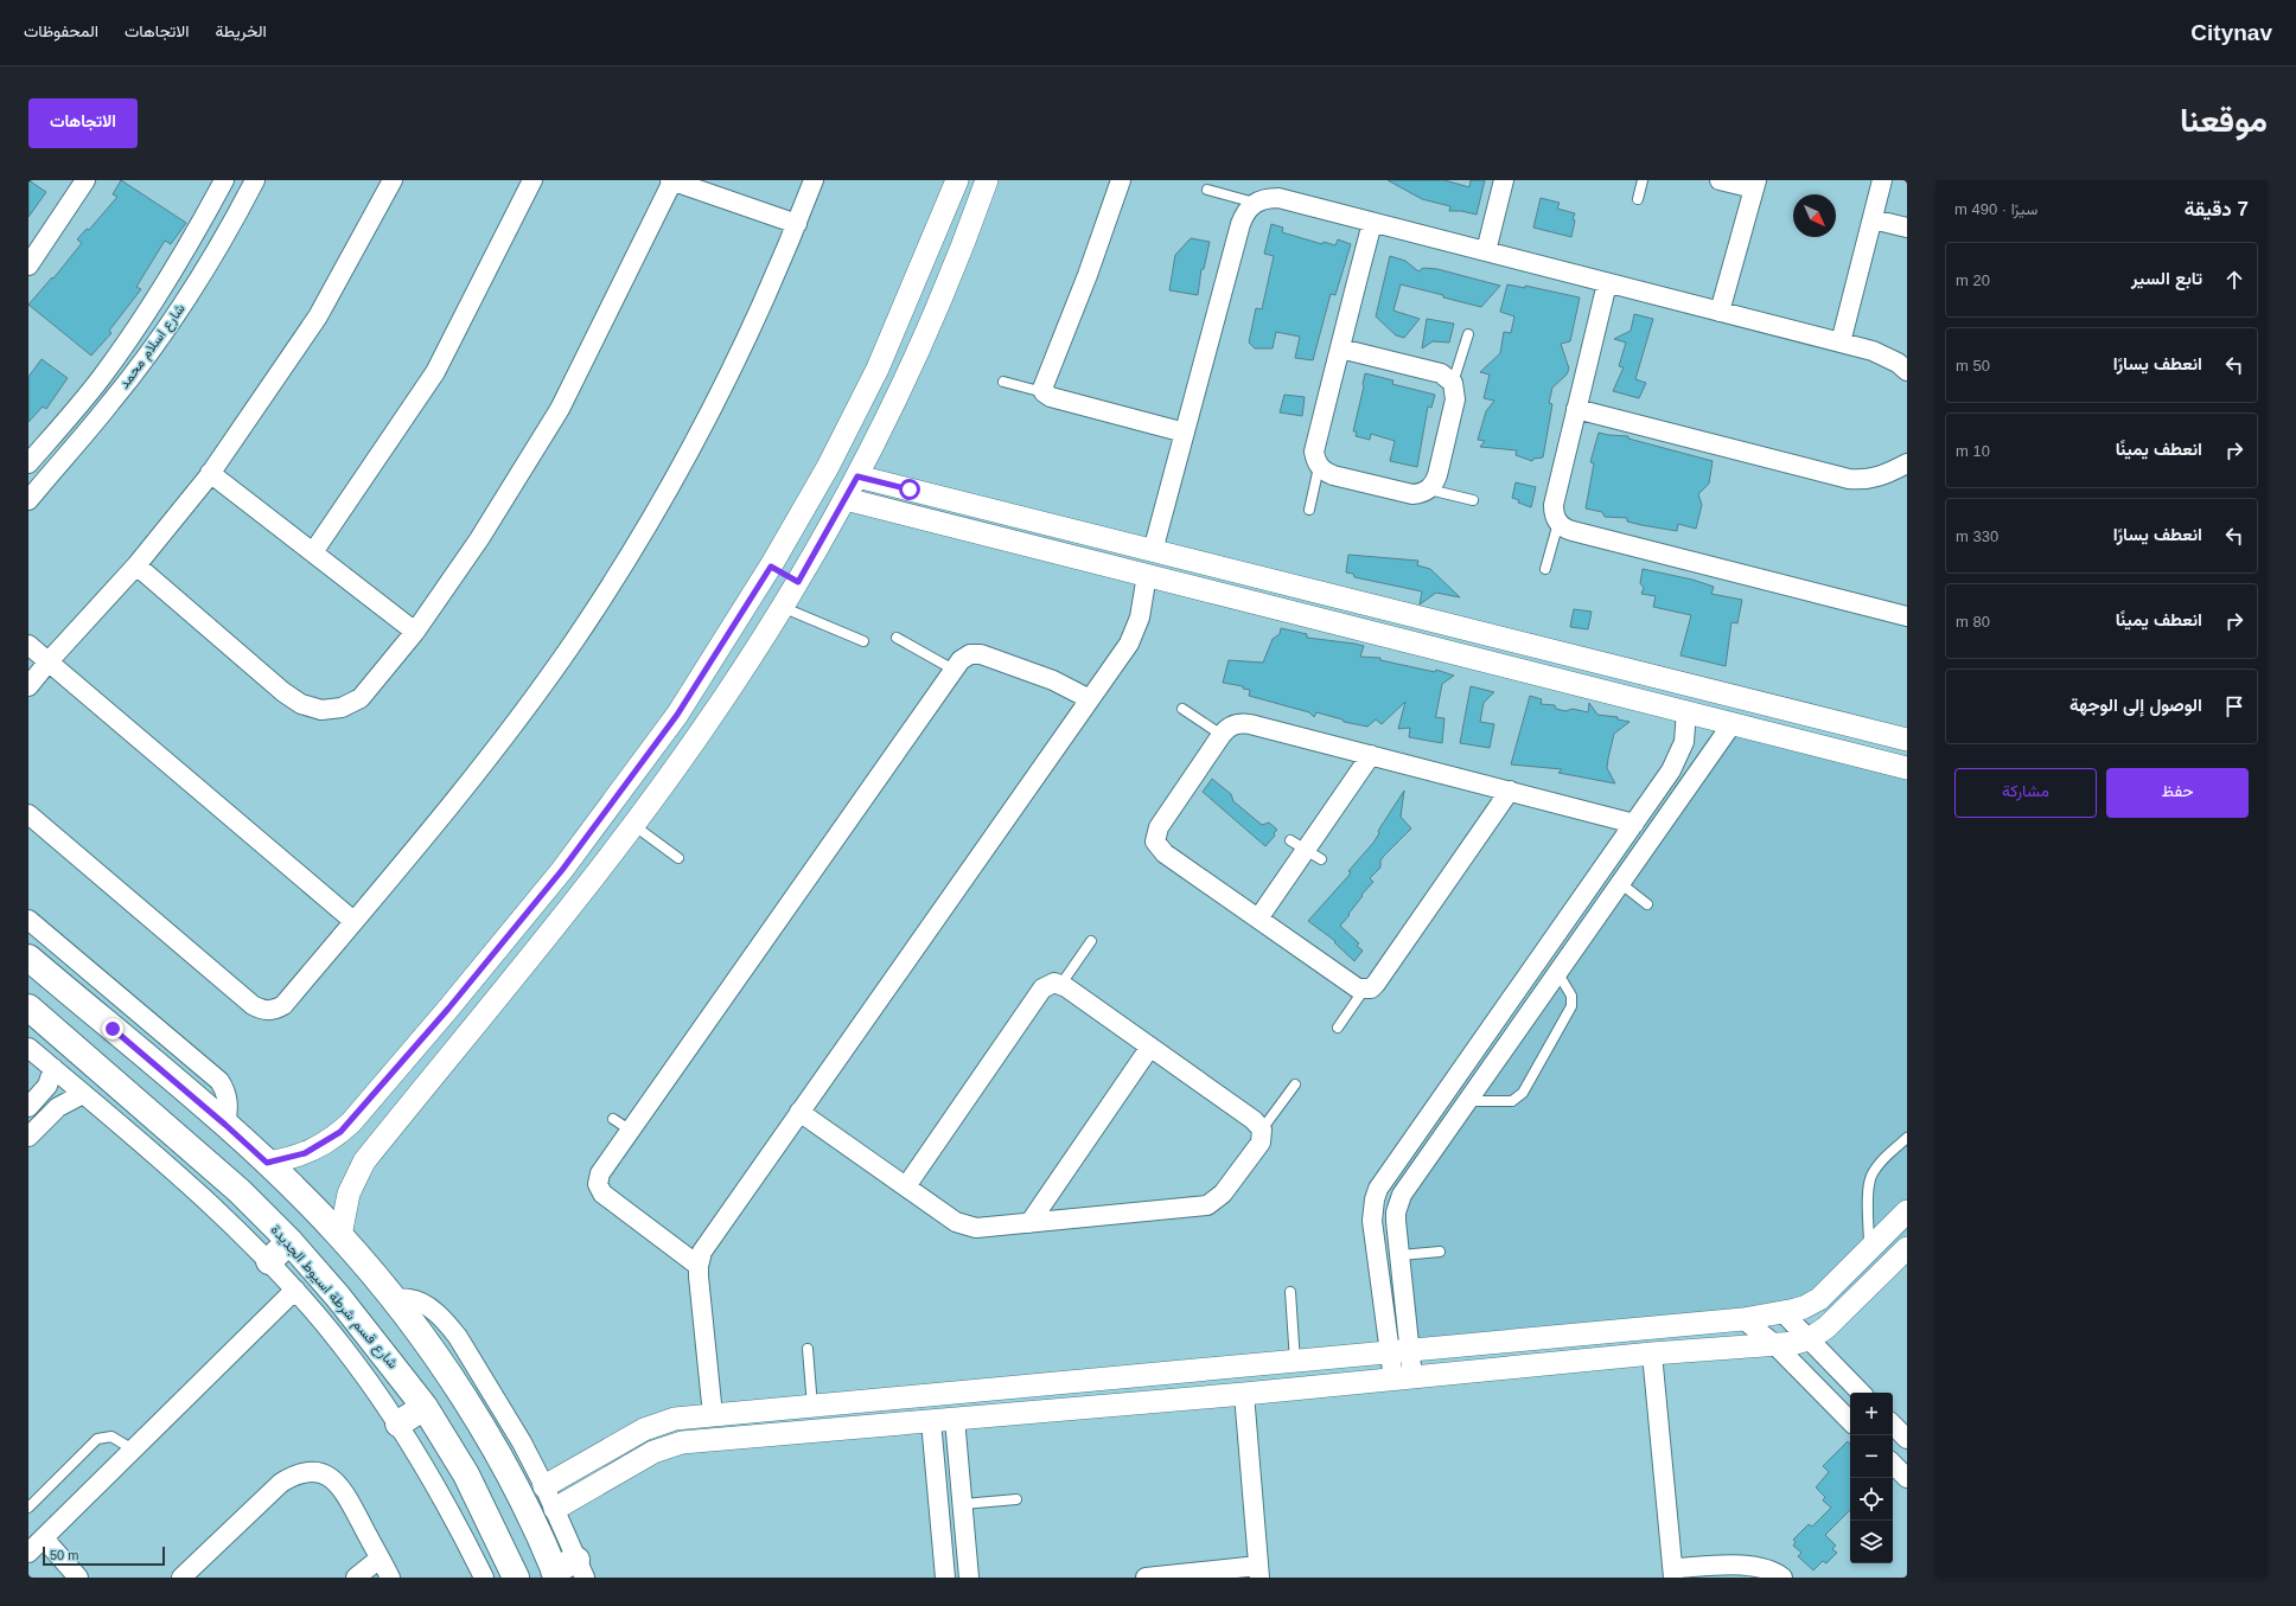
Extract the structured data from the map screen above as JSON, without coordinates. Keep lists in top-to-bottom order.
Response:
{
  "streets": {
    "main road": ["شارع قسم شرطة اسيوط الجديدة"],
    "street": ["شارع اسلام محمد"]
  },
  "scale_bar": "50 m",
  "north": "bottom right",
  "page": {
    "header": "Citynav",
    "nav": ["الخريطة", "الاتجاهات", "المحفوظات"],
    "title": "موقعنا",
    "buttons": [
      "الاتجاهات",
      ["حفظ", "مشاركة"]
    ],
    "heading": ["7 دقيقة", "سيرًا · 490 m"],
    "list": [
      ["تابع السير", "20 m"],
      ["انعطف يسارًا", "50 m"],
      ["انعطف يمينًا", "10 m"],
      ["انعطف يسارًا", "330 m"],
      ["انعطف يمينًا", "80 m"],
      "الوصول إلى الوجهة"
    ],
    "map_buttons": ["+", "−"],
    "scale": "50 m"
  }
}
